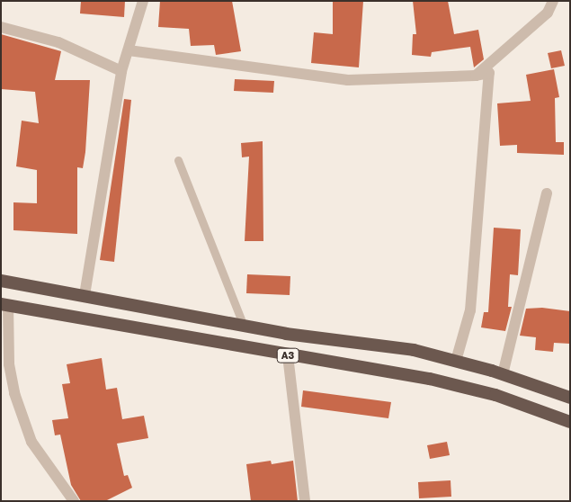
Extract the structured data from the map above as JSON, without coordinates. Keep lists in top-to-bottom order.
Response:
{
  "streets": {
    "highway": ["A3"]
  }
}
